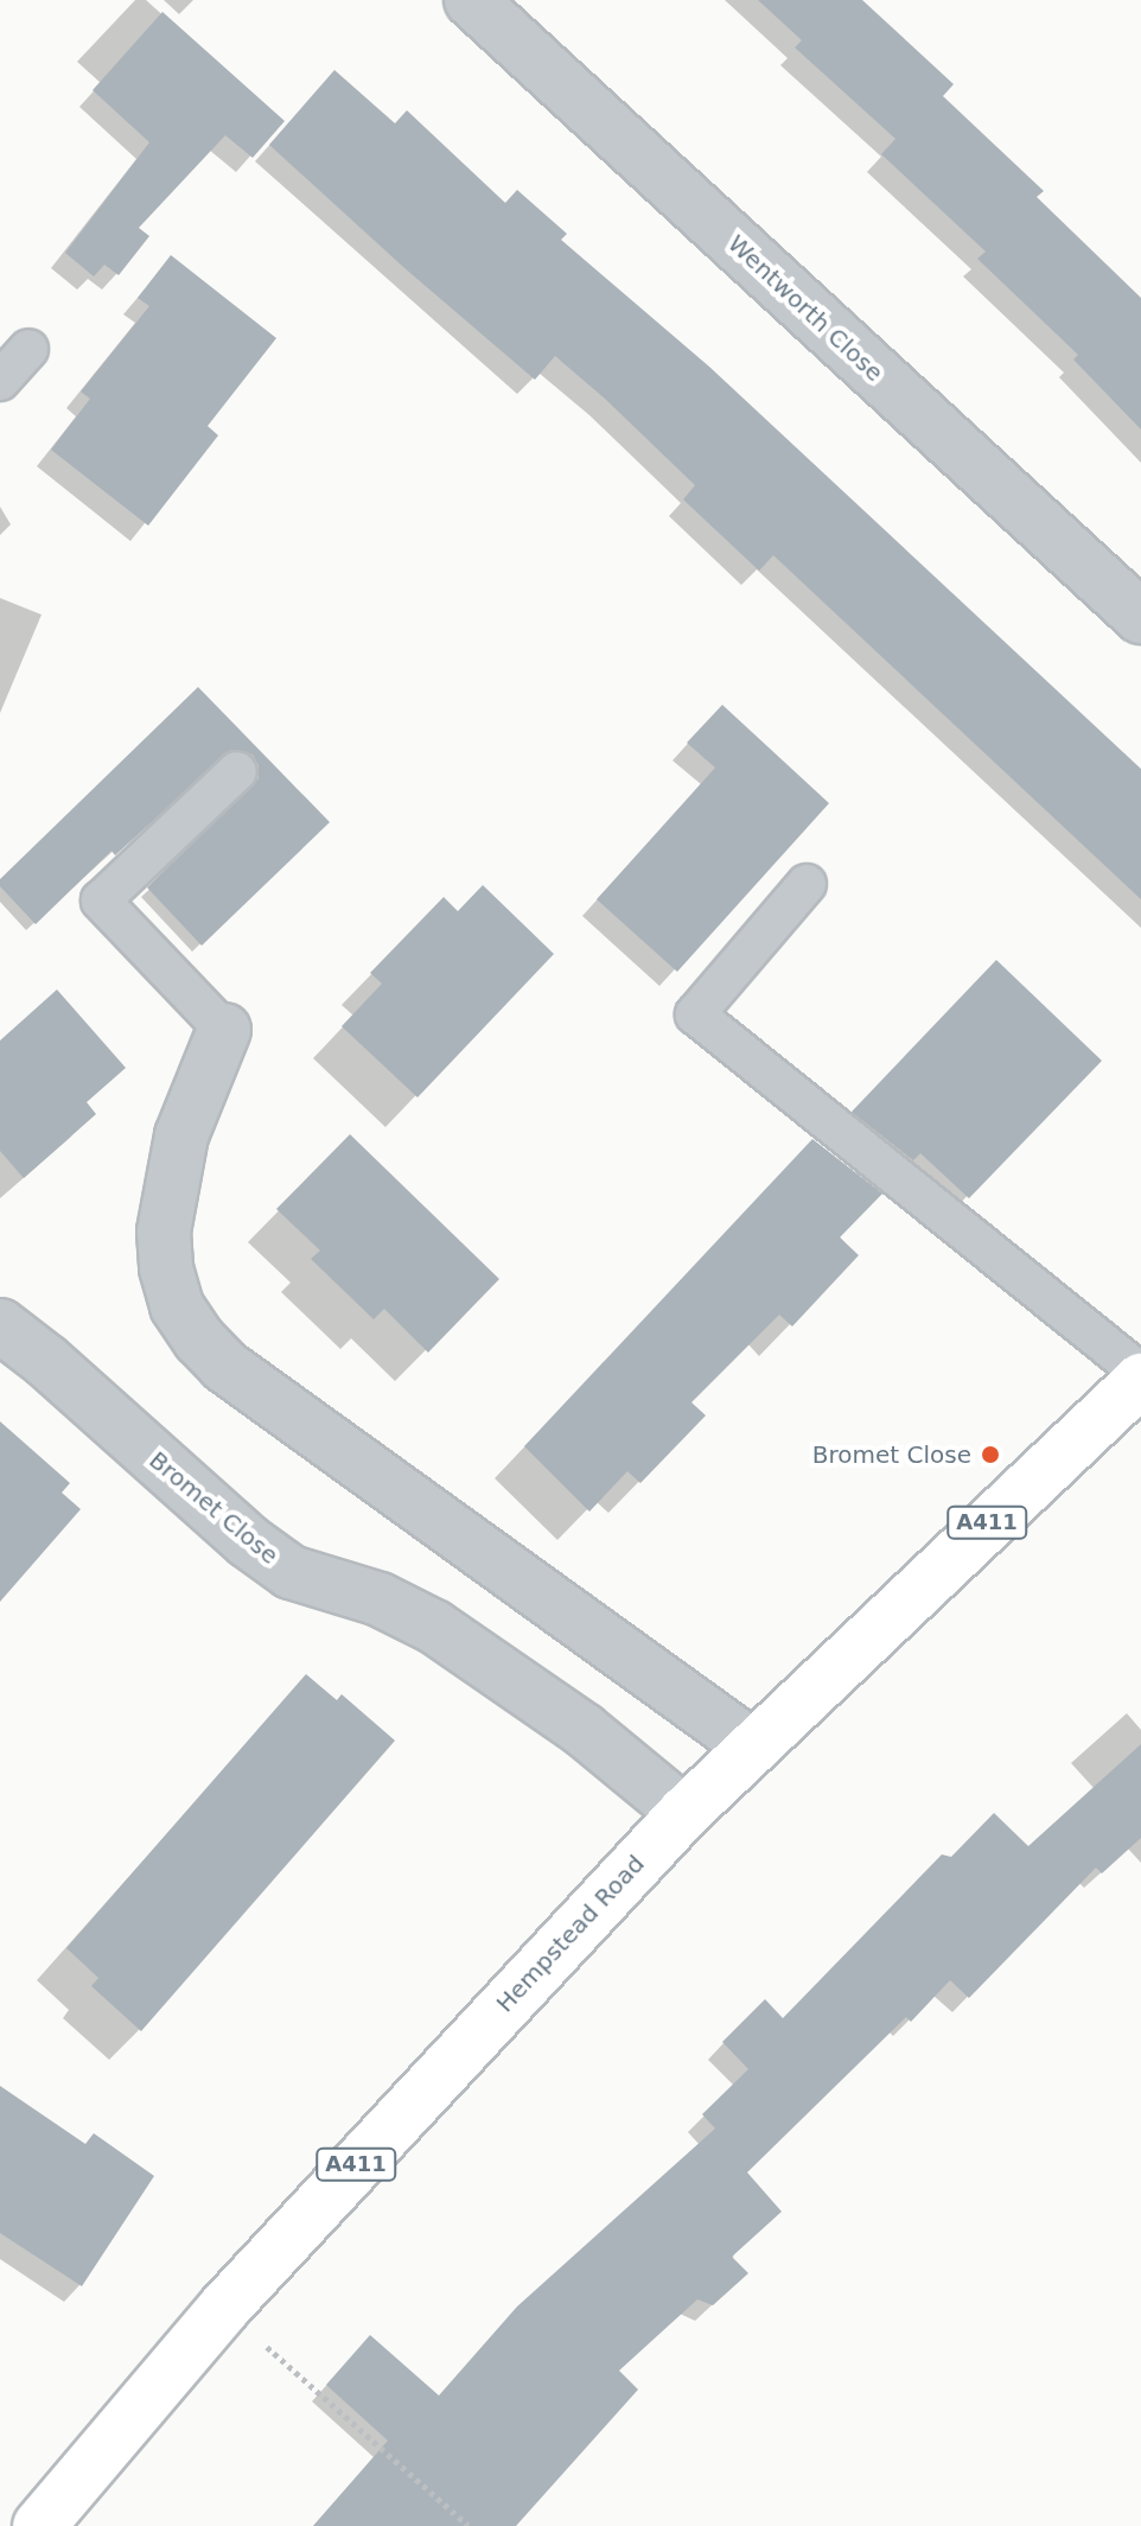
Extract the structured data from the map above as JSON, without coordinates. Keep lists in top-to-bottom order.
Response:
{
  "streets": {
    "main road": ["A411", "Hempstead Road"],
    "street": ["Wentworth Close", "Bromet Close"]
  },
  "crossings": [
    ["Bromet Close", "Hempstead Road"]
  ],
  "places": ["Bromet Close"]
}
